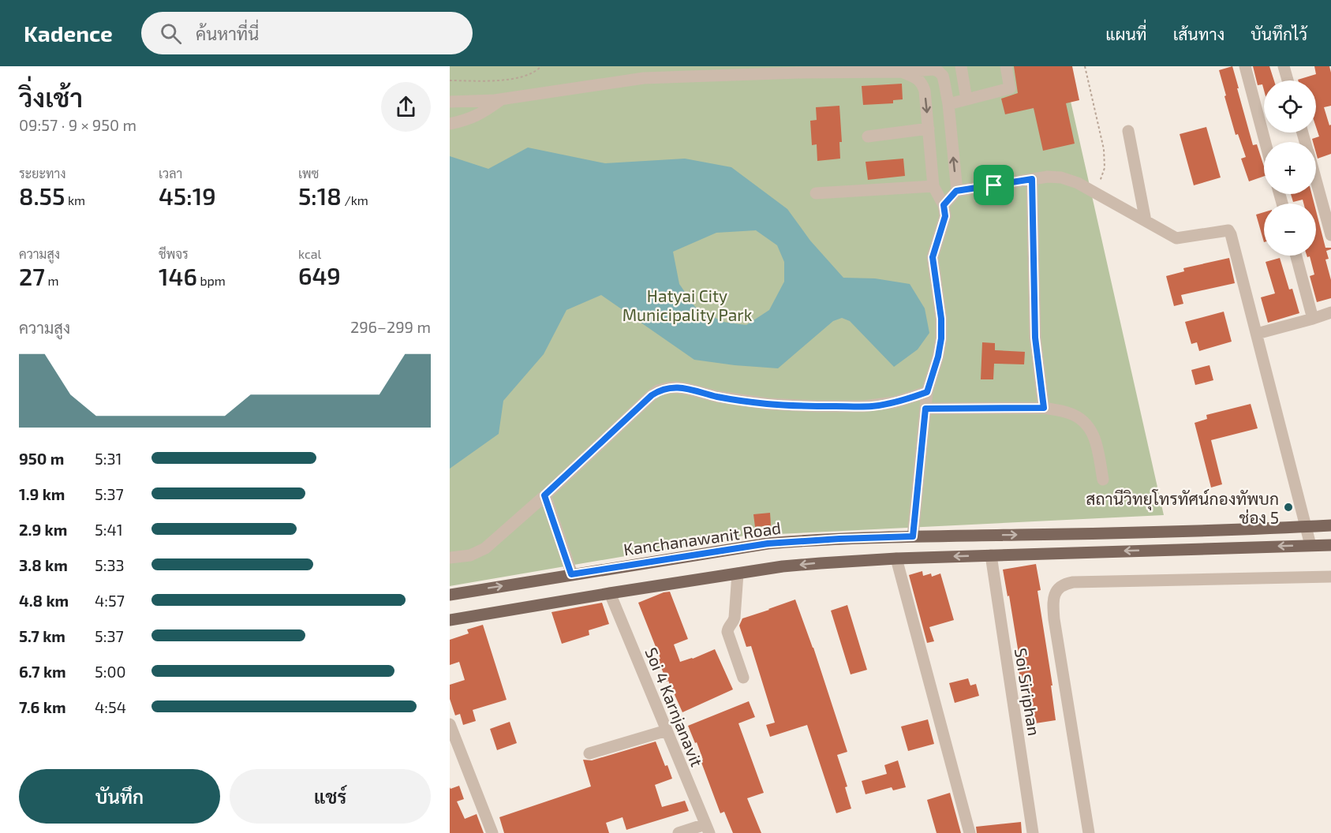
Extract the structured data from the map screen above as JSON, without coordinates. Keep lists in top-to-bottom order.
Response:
{
  "streets": {
    "main road": ["Kanchanawanit Road"],
    "street": ["Soi Siriphan", "Soi 4 Karnjanavit"]
  },
  "parks": ["Hatyai City Municipality Park"],
  "places": ["สถานีวิทยุโทรทัศน์กองทัพบก ช่อง 5"],
  "page": {
    "header": "Kadence",
    "search": "ค้นหาที่นี่",
    "nav": ["แผนที่", "เส้นทาง", "บันทึกไว้"],
    "heading": ["วิ่งเช้า", "09:57 · 9 × 950 m"],
    "map_buttons": ["+", "−"],
    "stats": [
      ["ระยะทาง", "8.55 km"],
      ["เวลา", "45:19"],
      ["เพซ", "5:18 /km"],
      ["ความสูง", "27 m"],
      ["ชีพจร", "146 bpm"],
      ["kcal", "649"]
    ],
    "chart": ["ความสูง", "296–299 m"],
    "list": [
      {
        "name": "950 m",
        "note": "5:31"
      },
      {
        "name": "1.9 km",
        "note": "5:37"
      },
      {
        "name": "2.9 km",
        "note": "5:41"
      },
      {
        "name": "3.8 km",
        "note": "5:33"
      },
      {
        "name": "4.8 km",
        "note": "4:57"
      },
      {
        "name": "5.7 km",
        "note": "5:37"
      },
      {
        "name": "6.7 km",
        "note": "5:00"
      },
      {
        "name": "7.6 km",
        "note": "4:54"
      }
    ],
    "buttons": ["บันทึก", "แชร์"]
  }
}
